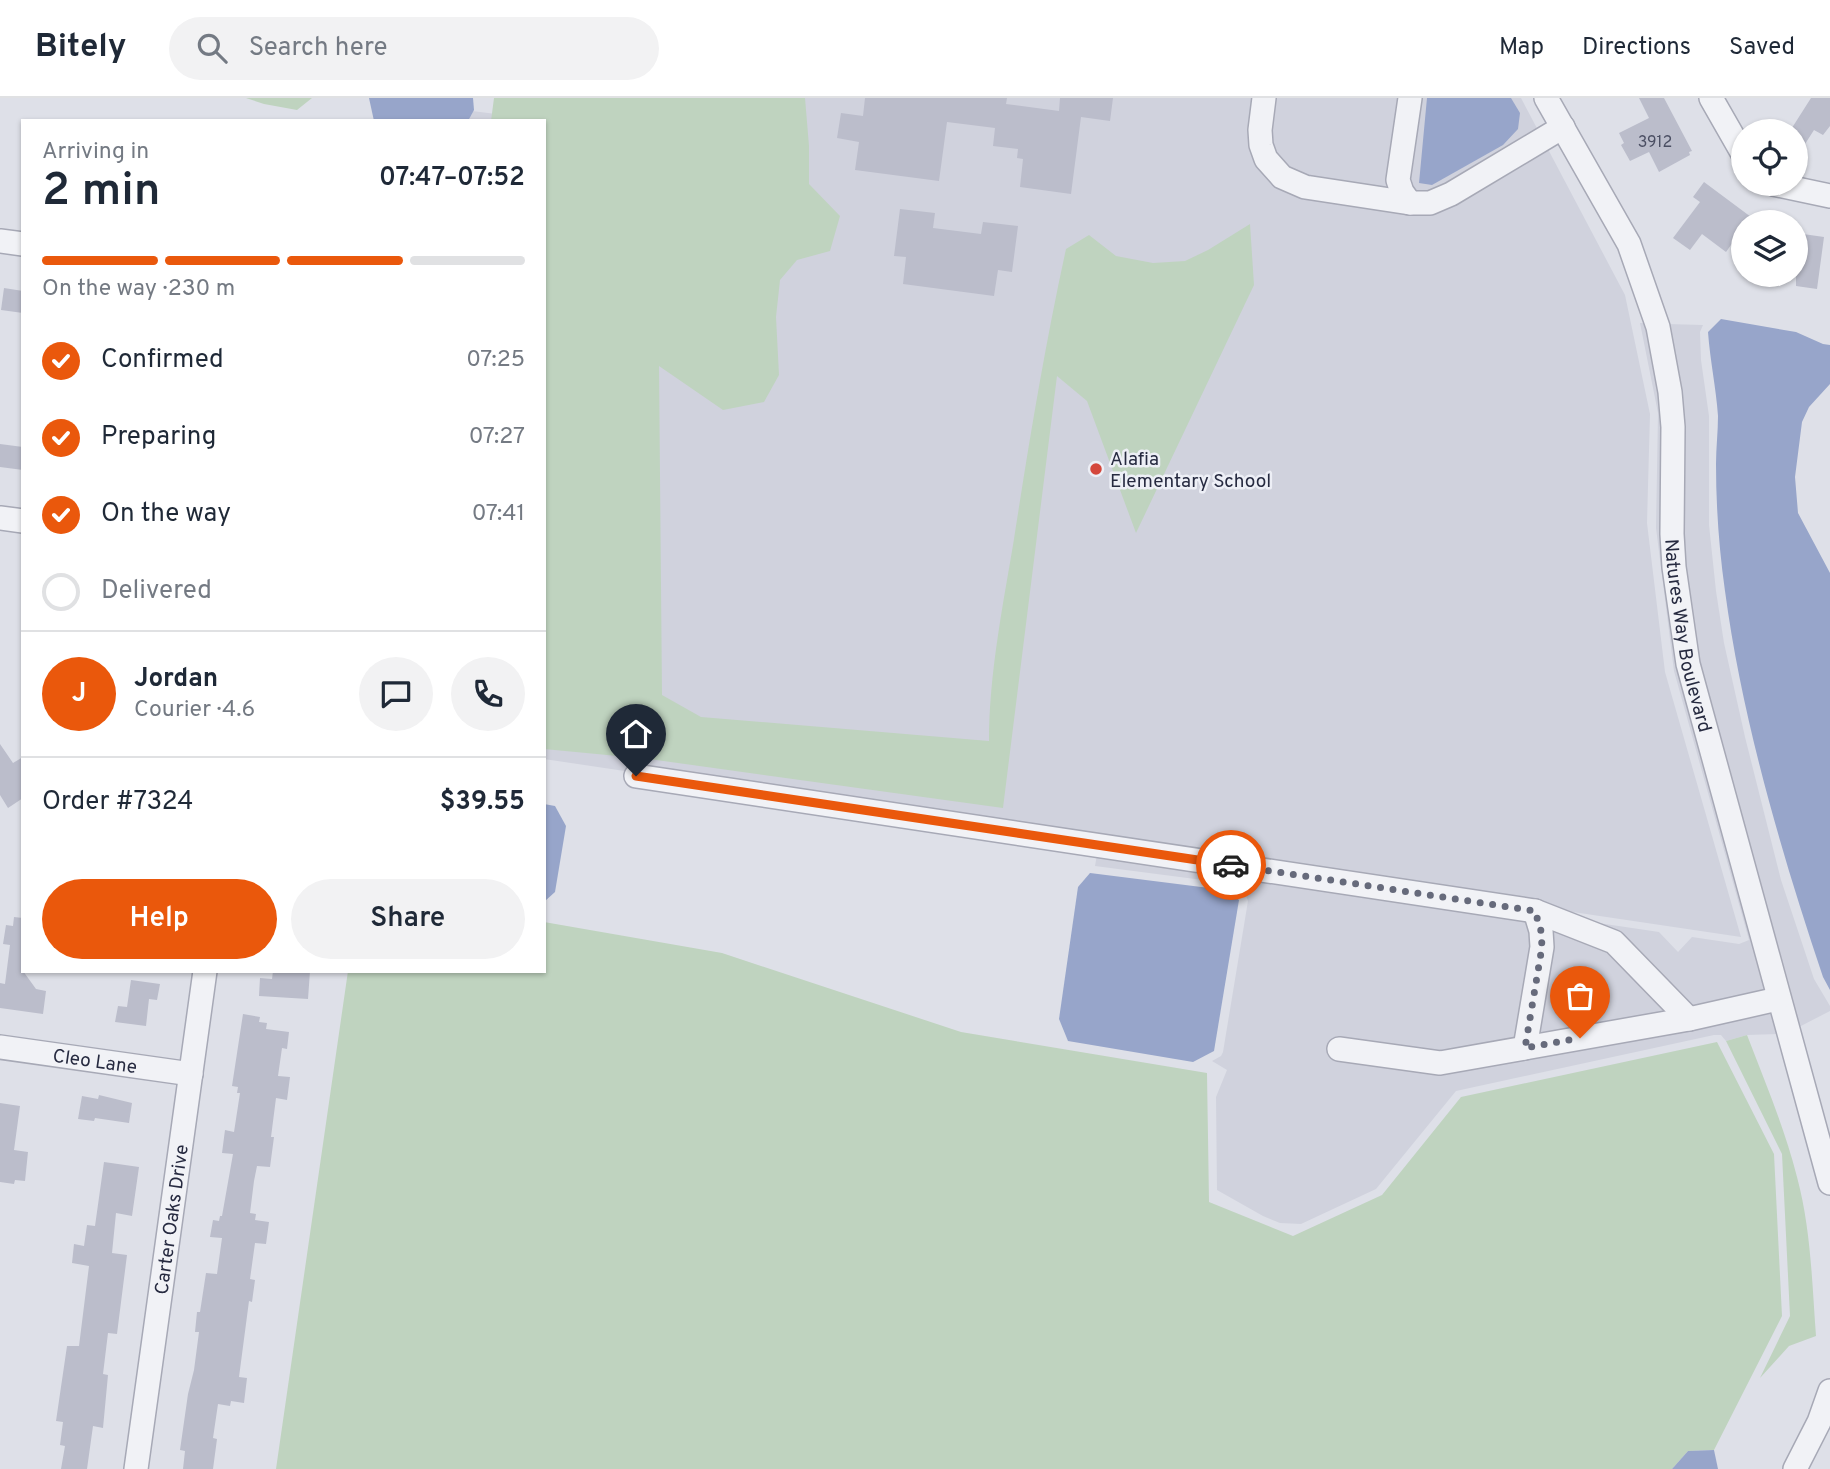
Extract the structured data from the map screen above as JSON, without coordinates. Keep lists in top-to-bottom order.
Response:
{
  "streets": {
    "street": ["Natures Way Boulevard", "Cleo Lane", "Carter Oaks Drive"]
  },
  "crossings": [
    ["Cleo Lane", "Carter Oaks Drive"]
  ],
  "places": ["Alafia Elementary School"],
  "house_numbers": ["3912"],
  "page": {
    "header": "Bitely",
    "search": "Search here",
    "nav": ["Map", "Directions", "Saved"],
    "heading": ["2 min", "Arriving in", "07:47–07:52"],
    "panel": [
      "Jordan",
      "Courier · 4.6",
      "Order #7324",
      "$39.55"
    ],
    "bar": "On the way · 230 m",
    "list": [
      ["Confirmed", "07:25"],
      ["Preparing", "07:27"],
      ["On the way", "07:41"],
      "Delivered"
    ],
    "round": "J",
    "buttons": ["Help", "Share"]
  }
}
